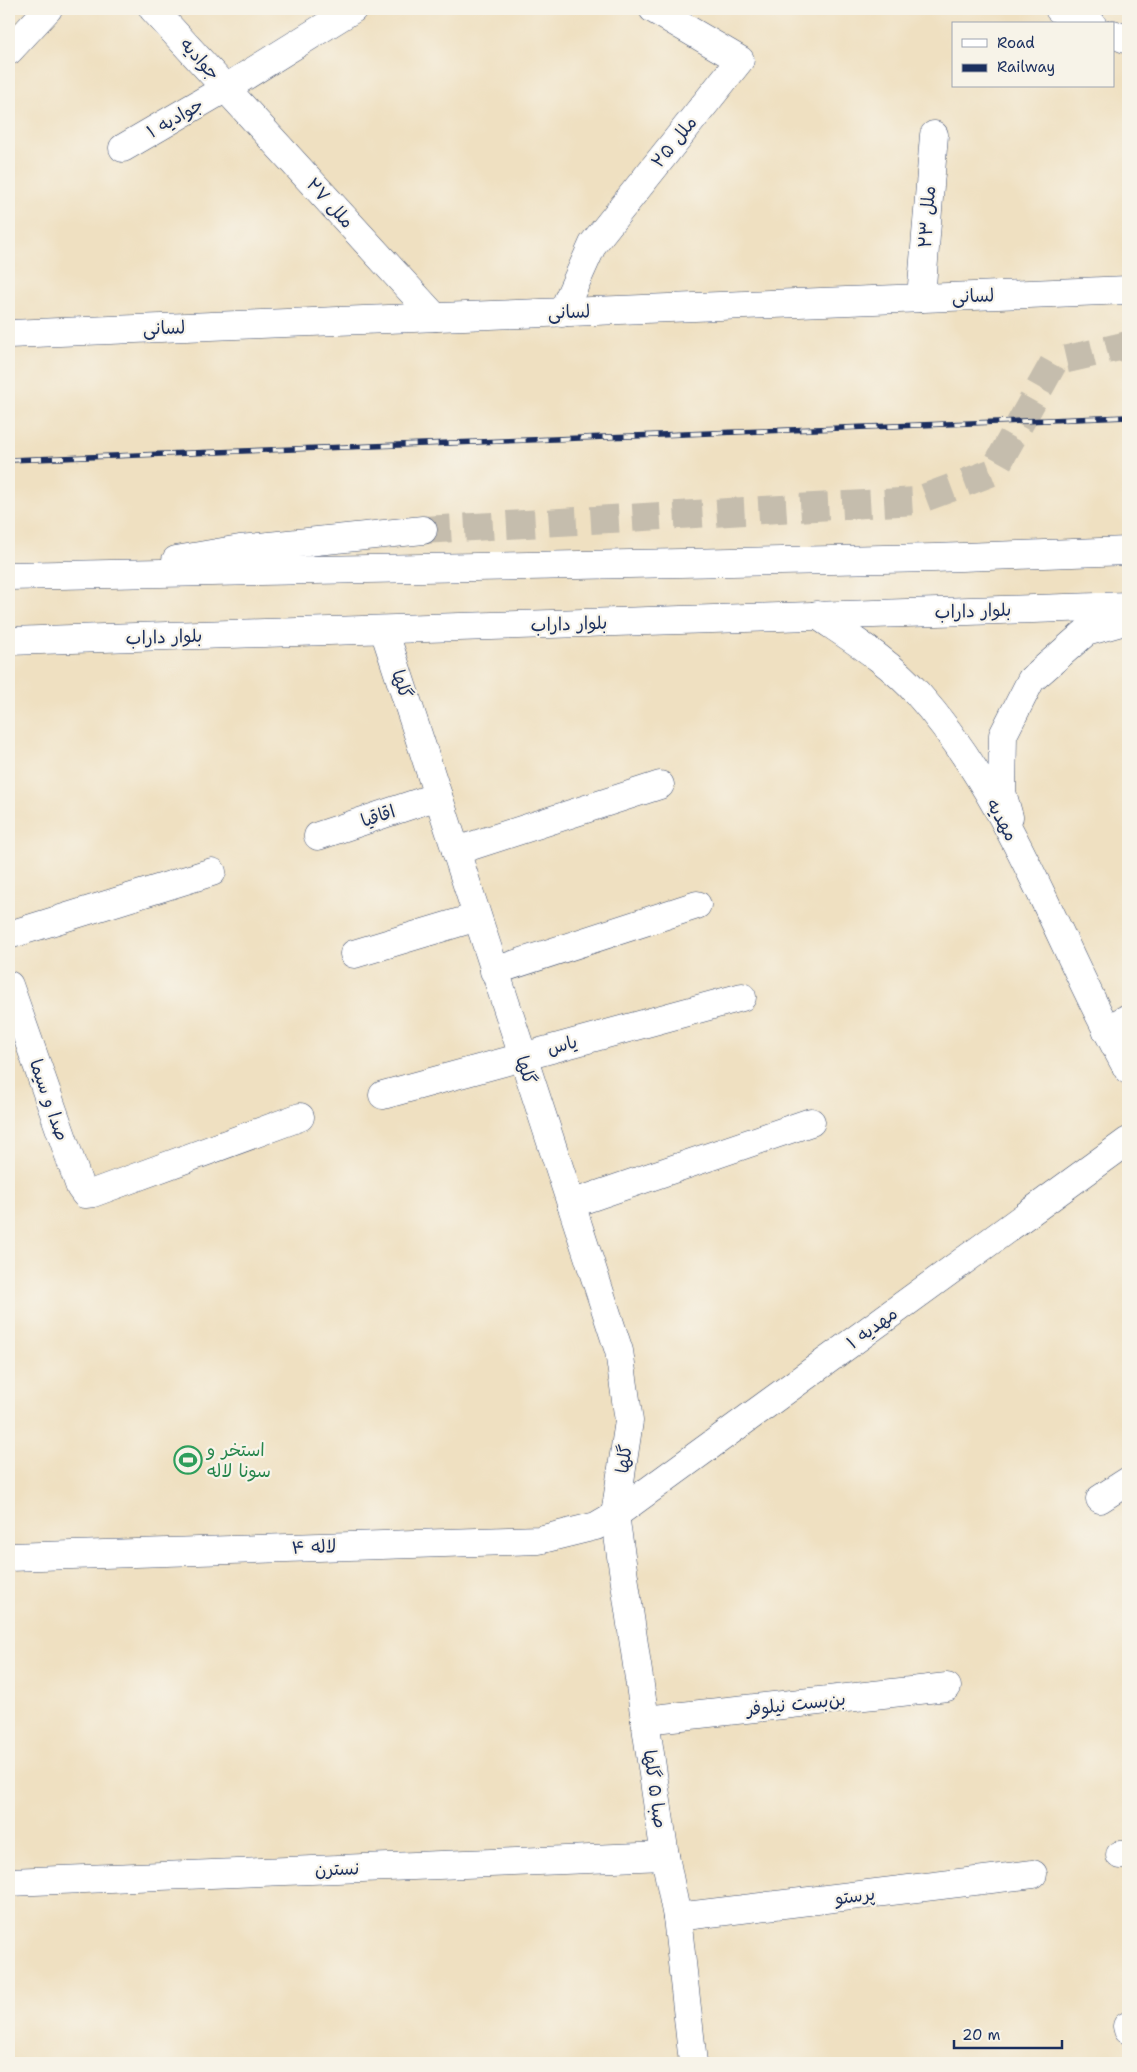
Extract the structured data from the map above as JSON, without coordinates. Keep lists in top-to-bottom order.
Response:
{
  "streets": {
    "street": [
      "جوادیه",
      "جوادیه ۱",
      "ملل ۲۵",
      "ملل ۲۷",
      "ملل ۲۳",
      "لسانی",
      "بلوار داراب",
      "گلها",
      "اقاقیا",
      "مهدیه",
      "یاس",
      "صدا و سیما",
      "مهدیه ۱",
      "لاله ۴",
      "بن‌بست نیلوفر",
      "صبا ۵ گلها",
      "نسترن",
      "پرستو"
    ]
  },
  "crossings": [
    ["جوادیه", "جوادیه ۱"],
    ["جوادیه", "ملل ۲۷"],
    ["جوادیه ۱", "ملل ۲۷"],
    ["ملل ۲۵", "لسانی"],
    ["ملل ۲۷", "لسانی"],
    ["ملل ۲۳", "لسانی"],
    ["بلوار داراب", "گلها"],
    ["بلوار داراب", "مهدیه"],
    ["گلها", "اقاقیا"],
    ["گلها", "یاس"],
    ["گلها", "مهدیه ۱"],
    ["گلها", "لاله ۴"],
    ["گلها", "صبا ۵ گلها"],
    ["مهدیه ۱", "لاله ۴"],
    ["مهدیه ۱", "صبا ۵ گلها"],
    ["لاله ۴", "صبا ۵ گلها"],
    ["بن‌بست نیلوفر", "صبا ۵ گلها"],
    ["صبا ۵ گلها", "نسترن"],
    ["صبا ۵ گلها", "پرستو"]
  ],
  "places": {
    "sports": ["استخر و سونا لاله"]
  },
  "legend": ["Road", "Railway"],
  "scale_bar": "20 m"
}
